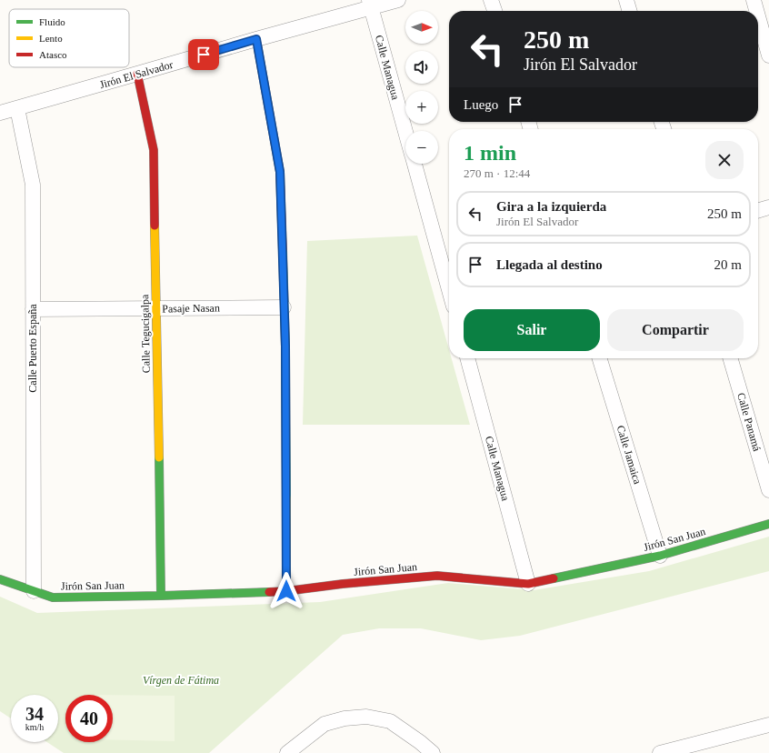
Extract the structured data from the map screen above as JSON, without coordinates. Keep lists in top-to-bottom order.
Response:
{
  "streets": {
    "street": [
      "Calle Managua",
      "Jirón El Salvador",
      "Pasaje Nasan",
      "Calle Tegucigalpa",
      "Calle Puerto España",
      "Calle Panamá",
      "Calle Jamaica",
      "Jirón San Juan"
    ]
  },
  "crossings": [
    ["Calle Managua", "Jirón El Salvador"],
    ["Calle Managua", "Jirón San Juan"],
    ["Jirón El Salvador", "Calle Tegucigalpa"],
    ["Jirón El Salvador", "Calle Puerto España"],
    ["Pasaje Nasan", "Calle Tegucigalpa"],
    ["Pasaje Nasan", "Calle Puerto España"],
    ["Calle Tegucigalpa", "Jirón San Juan"],
    ["Calle Puerto España", "Jirón San Juan"],
    ["Calle Jamaica", "Jirón San Juan"]
  ],
  "parks": ["Vírgen de Fátima"],
  "legend": ["Fluido", "Lento", "Atasco"],
  "north": "right",
  "page": {
    "map_buttons": ["+", "−"],
    "turn": ["250 m", "Jirón El Salvador"],
    "then": "Luego",
    "heading": ["1 min", "270 m · 12:44"],
    "list": [
      {
        "name": "Gira a la izquierda",
        "note": "Jirón El Salvador",
        "value": "250 m"
      },
      {
        "name": "Llegada al destino",
        "value": "20 m"
      }
    ],
    "buttons": ["Salir", "Compartir"],
    "speed": "34 km/h",
    "limit": "40"
  }
}
